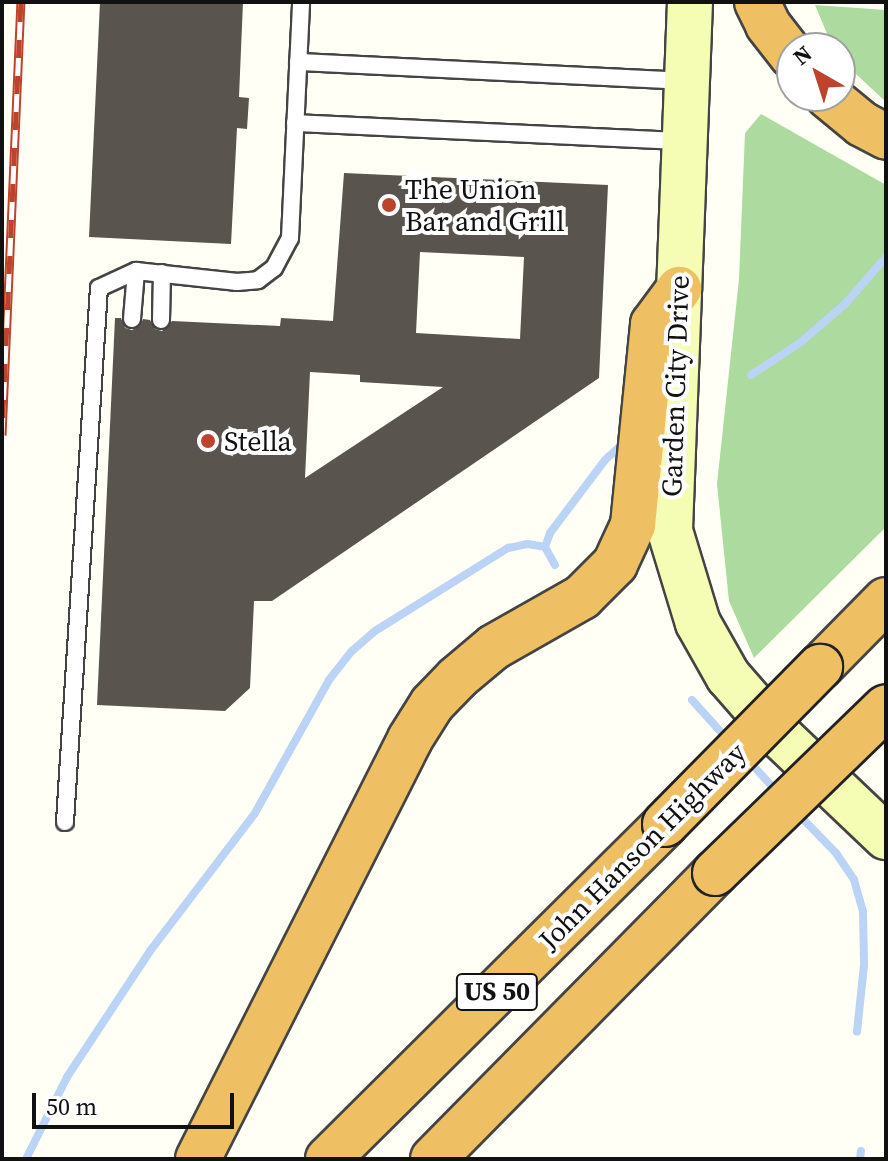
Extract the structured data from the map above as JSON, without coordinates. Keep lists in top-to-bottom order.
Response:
{
  "streets": {
    "highway": ["John Hanson Highway", "US 50"],
    "main road": ["Garden City Drive"]
  },
  "places": ["The Union Bar and Grill", "Stella"],
  "scale_bar": "50 m",
  "north": "top left"
}
